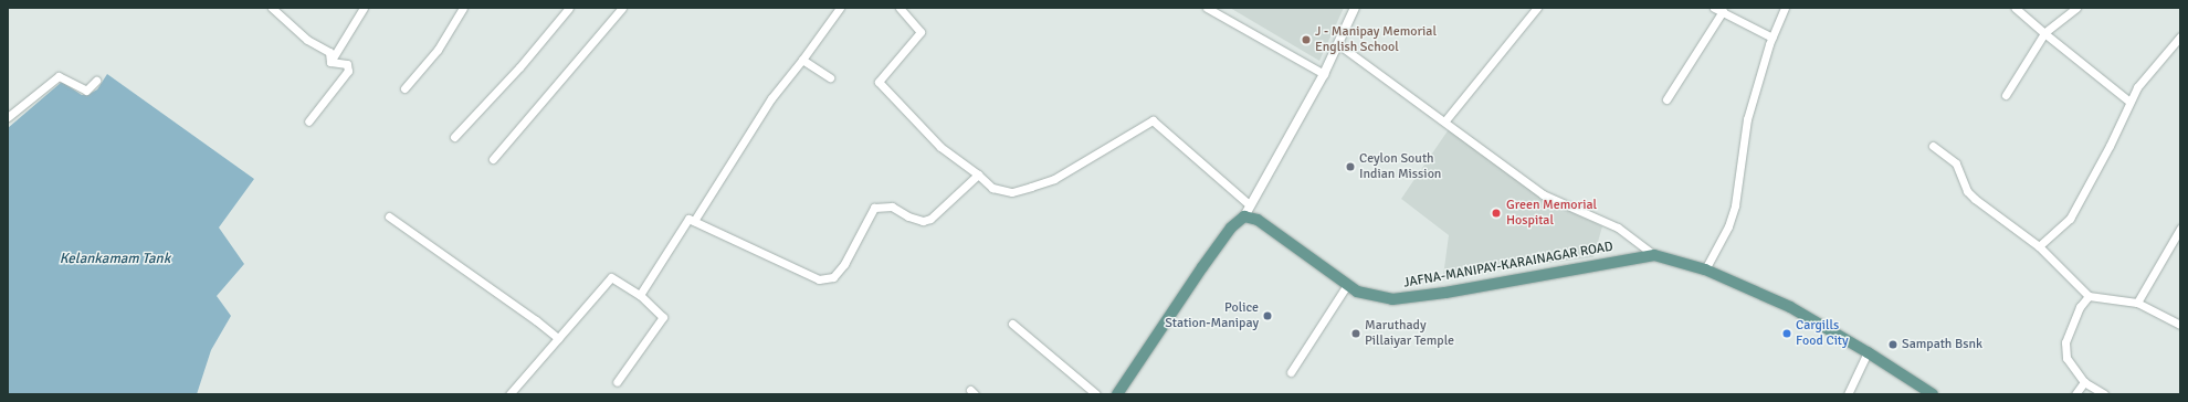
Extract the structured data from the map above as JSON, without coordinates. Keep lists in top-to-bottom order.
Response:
{
  "streets": {
    "main road": ["JAFNA-MANIPAY-KARAINAGAR ROAD"]
  },
  "water": ["Kelankamam Tank"],
  "places": [
    "J - Manipay Memorial English School",
    "Ceylon South Indian Mission",
    "Green Memorial Hospital",
    "Police Station-Manipay",
    "Maruthady Pillaiyar Temple",
    "Cargills Food City",
    "Sampath Bsnk"
  ]
}
